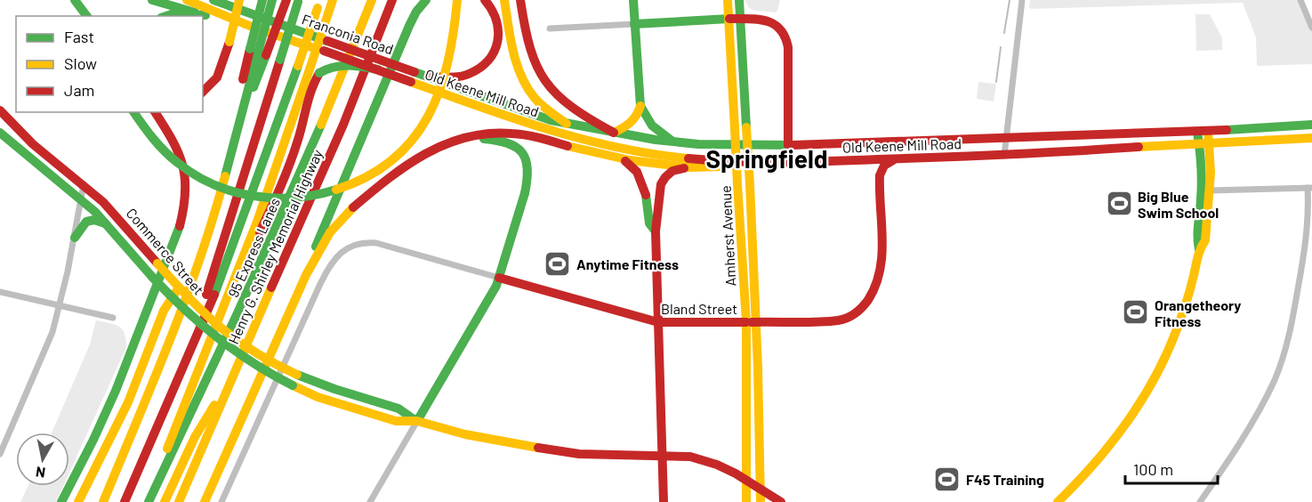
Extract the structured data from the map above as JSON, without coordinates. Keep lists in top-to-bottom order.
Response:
{
  "streets": {
    "main road": [
      "Franconia Road",
      "Old Keene Mill Road",
      "Amherst Avenue",
      "Henry G. Shirley Memorial Highway",
      "95 Express Lanes",
      "Commerce Street",
      "Bland Street"
    ]
  },
  "crossings": [
    ["Franconia Road", "Old Keene Mill Road"],
    ["Amherst Avenue", "Commerce Street"],
    ["Amherst Avenue", "Bland Street"]
  ],
  "districts": ["Springfield"],
  "places": {
    "sports": [
      "Big Blue Swim School",
      "Anytime Fitness",
      "Orangetheory Fitness",
      "F45 Training"
    ]
  },
  "legend": ["Fast", "Slow", "Jam"],
  "scale_bar": "100 m",
  "north": "bottom"
}
